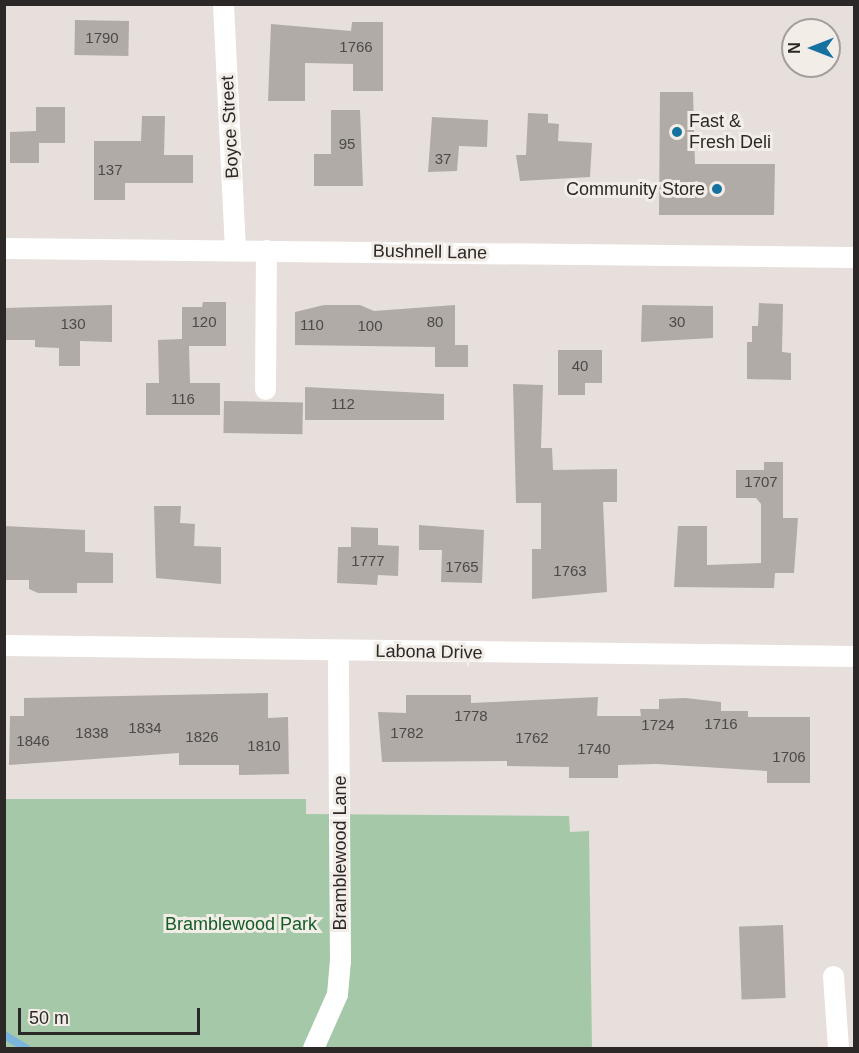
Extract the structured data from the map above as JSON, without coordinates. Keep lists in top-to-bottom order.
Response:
{
  "streets": {
    "street": [
      "Boyce Street",
      "Bushnell Lane",
      "Labona Drive",
      "Bramblewood Lane"
    ]
  },
  "crossings": [
    ["Boyce Street", "Bushnell Lane"],
    ["Labona Drive", "Bramblewood Lane"]
  ],
  "parks": ["Bramblewood Park"],
  "places": ["Fast & Fresh Deli", "Community Store"],
  "house_numbers": [
    "1790",
    "1766",
    "95",
    "37",
    "137",
    "120",
    "80",
    "30",
    "130",
    "110",
    "100",
    "40",
    "116",
    "112",
    "1707",
    "1777",
    "1765",
    "1763",
    "1778",
    "1716",
    "1724",
    "1834",
    "1838",
    "1782",
    "1826",
    "1762",
    "1846",
    "1810",
    "1740",
    "1706"
  ],
  "scale_bar": "50 m",
  "north": "left"
}
